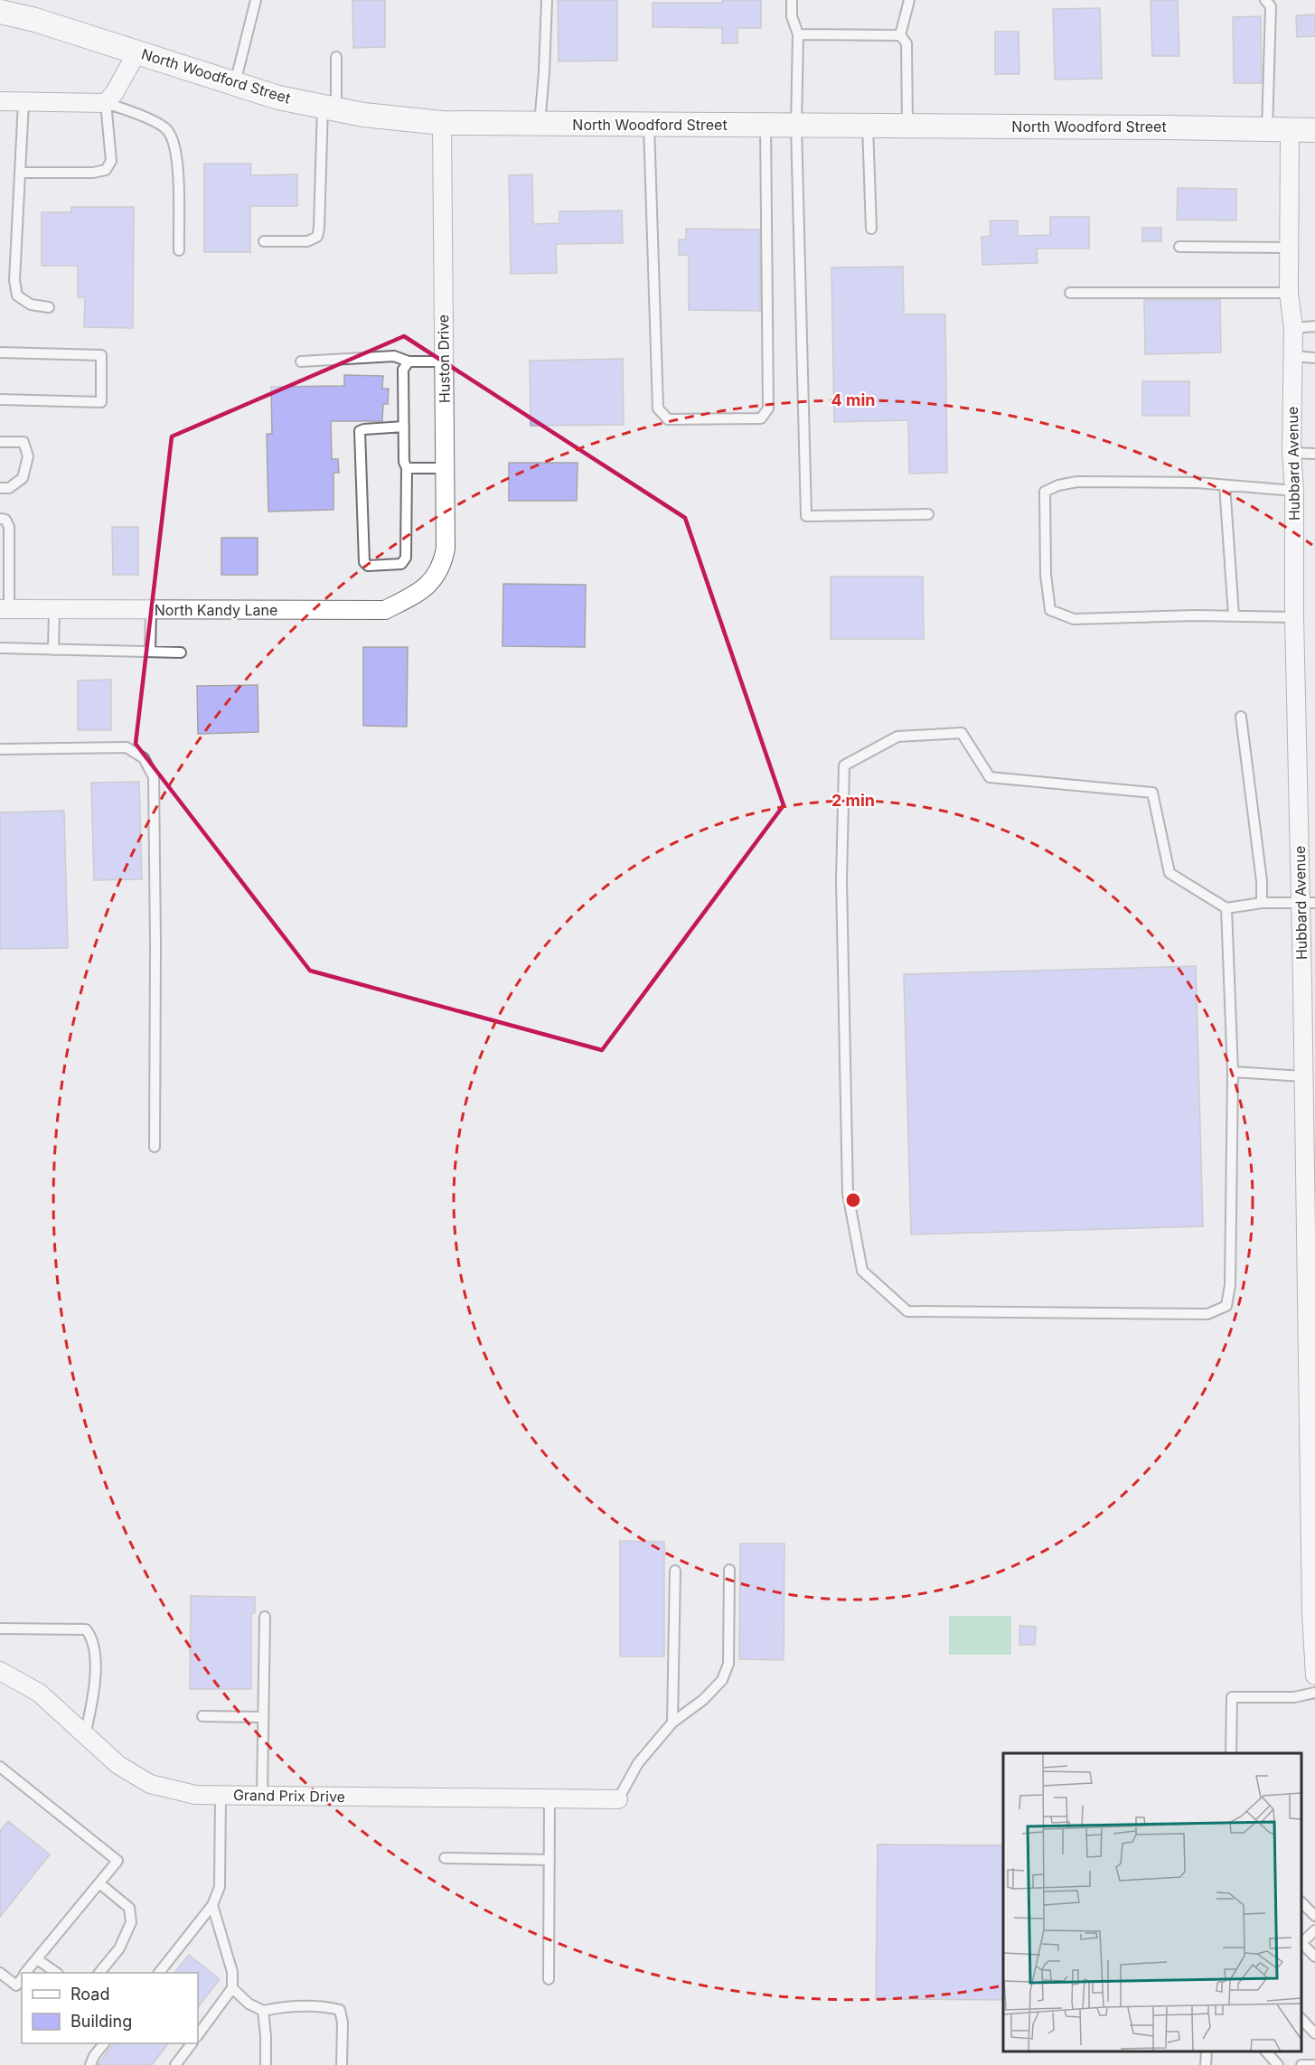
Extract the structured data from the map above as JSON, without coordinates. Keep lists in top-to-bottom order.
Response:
{
  "streets": {
    "street": [
      "North Woodford Street",
      "Huston Drive",
      "Hubbard Avenue",
      "North Kandy Lane",
      "Grand Prix Drive"
    ]
  },
  "crossings": [
    ["North Woodford Street", "Huston Drive"],
    ["North Woodford Street", "Hubbard Avenue"],
    ["Huston Drive", "North Kandy Lane"]
  ],
  "legend": ["Road", "Building"],
  "rings": ["4 min", "2 min"]
}
